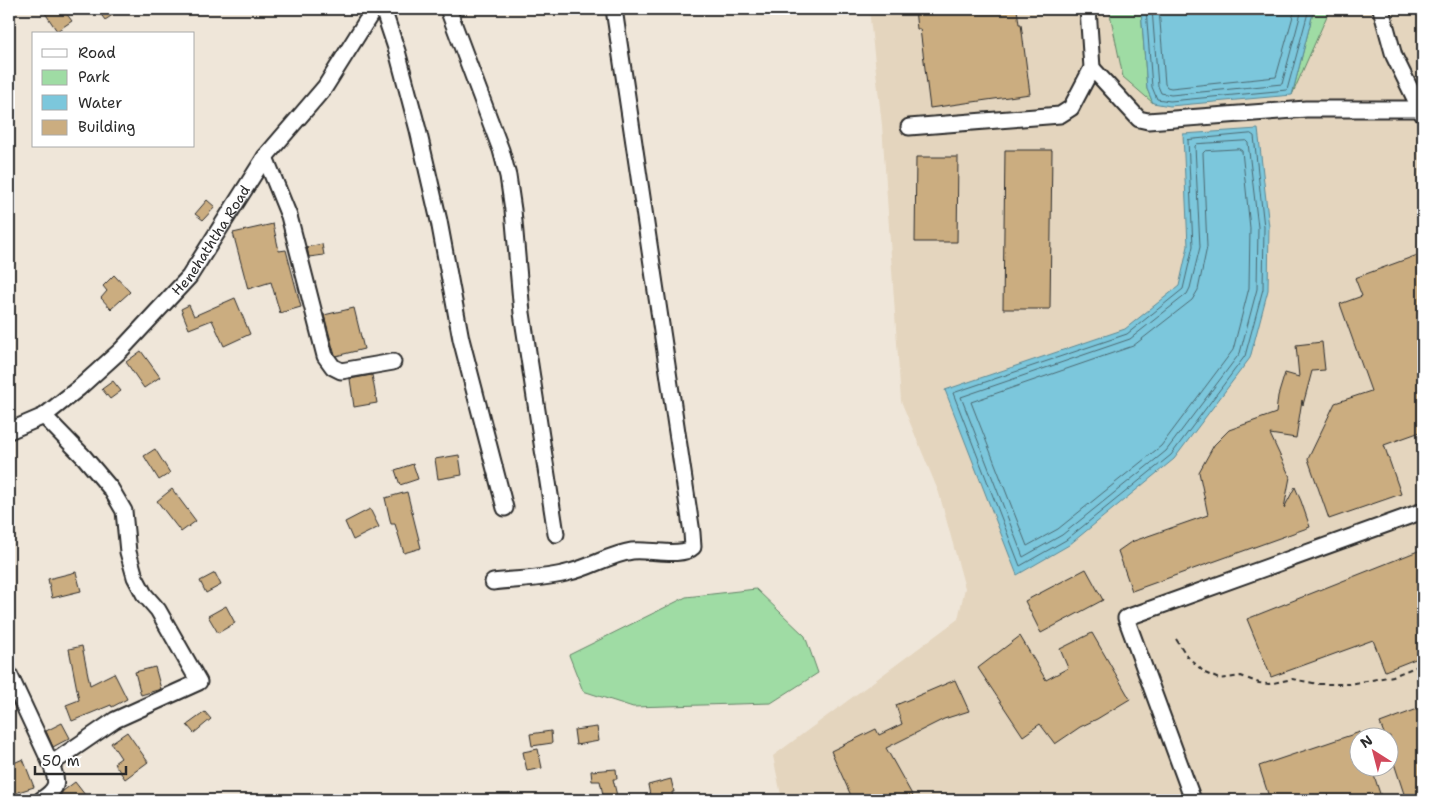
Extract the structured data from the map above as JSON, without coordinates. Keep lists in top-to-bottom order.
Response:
{
  "streets": {
    "street": ["Henehaththa Road"]
  },
  "legend": [
    "Road",
    "Park",
    "Water",
    "Building"
  ],
  "scale_bar": "50 m",
  "north": "top left"
}
